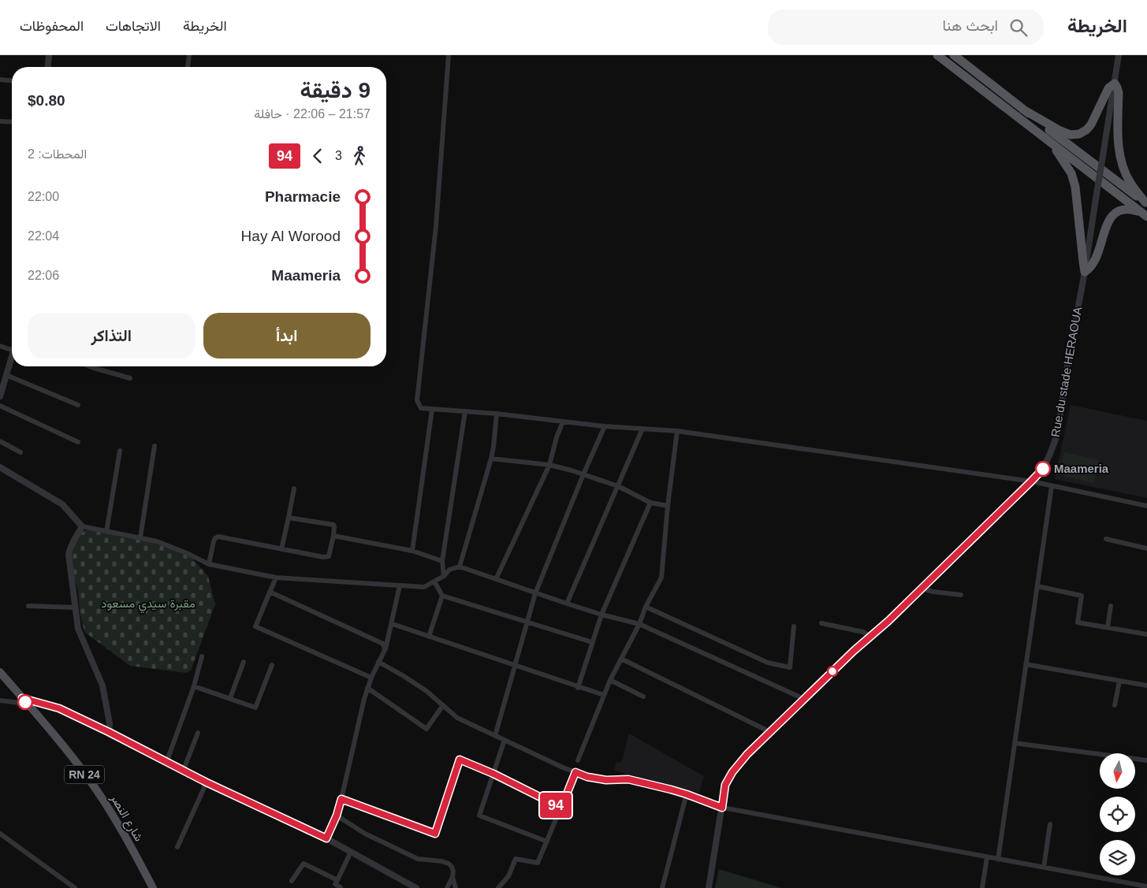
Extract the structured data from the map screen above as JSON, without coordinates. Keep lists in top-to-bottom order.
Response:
{
  "streets": {
    "main road": ["RN 24", "شارع النصر"],
    "street": ["Rue du stade HERAOUA"]
  },
  "parks": ["مقبرة سيدي مسعود"],
  "places": ["Maameria"],
  "lines": ["bus line 94"],
  "north": "bottom",
  "page": {
    "header": "الخريطة",
    "search": "ابحث هنا",
    "nav": ["الخريطة", "الاتجاهات", "المحفوظات"],
    "on_map": "94",
    "heading": ["9 دقيقة", "21:57 – 22:06 · حافلة", "$0.80"],
    "legs": ["3", "94", "المحطات: 2"],
    "list": [
      {
        "name": "Pharmacie",
        "value": "22:00"
      },
      {
        "name": "Hay Al Worood",
        "value": "22:04"
      },
      {
        "name": "Maameria",
        "value": "22:06"
      }
    ],
    "buttons": ["ابدأ", "التذاكر"]
  }
}
